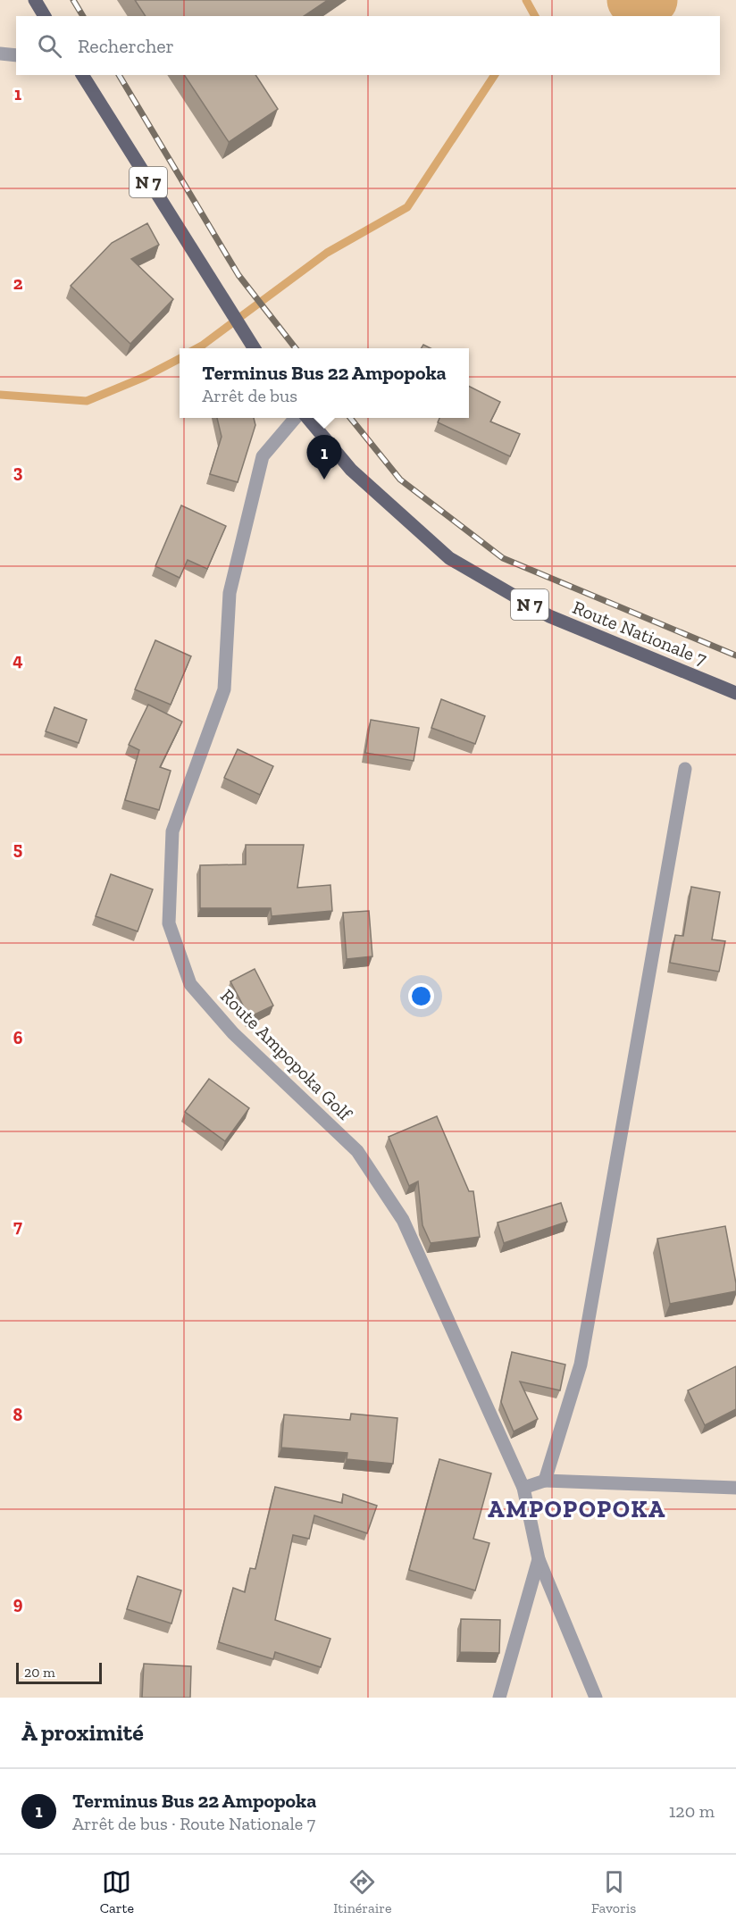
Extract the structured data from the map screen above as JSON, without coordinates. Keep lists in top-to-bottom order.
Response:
{
  "streets": {
    "main road": ["N 7", "Route Nationale 7"],
    "street": ["Route Ampopoka Golf"]
  },
  "districts": ["AMPOPOPOKA"],
  "scale_bar": "20 m",
  "page": {
    "search": "Rechercher",
    "popup": ["Terminus Bus 22 Ampopoka", "Arrêt de bus"],
    "pins": "1",
    "scale": "20 m",
    "heading": "À proximité",
    "list": [
      {
        "mark": "1",
        "name": "Terminus Bus 22 Ampopoka",
        "note": "Arrêt de bus · Route Nationale 7",
        "value": "120 m"
      }
    ],
    "nav": ["Carte", "Itinéraire", "Favoris"]
  },
  "grid": {
    "rows": [
      "1",
      "2",
      "3",
      "4",
      "5",
      "6",
      "7",
      "8",
      "9"
    ]
  }
}
